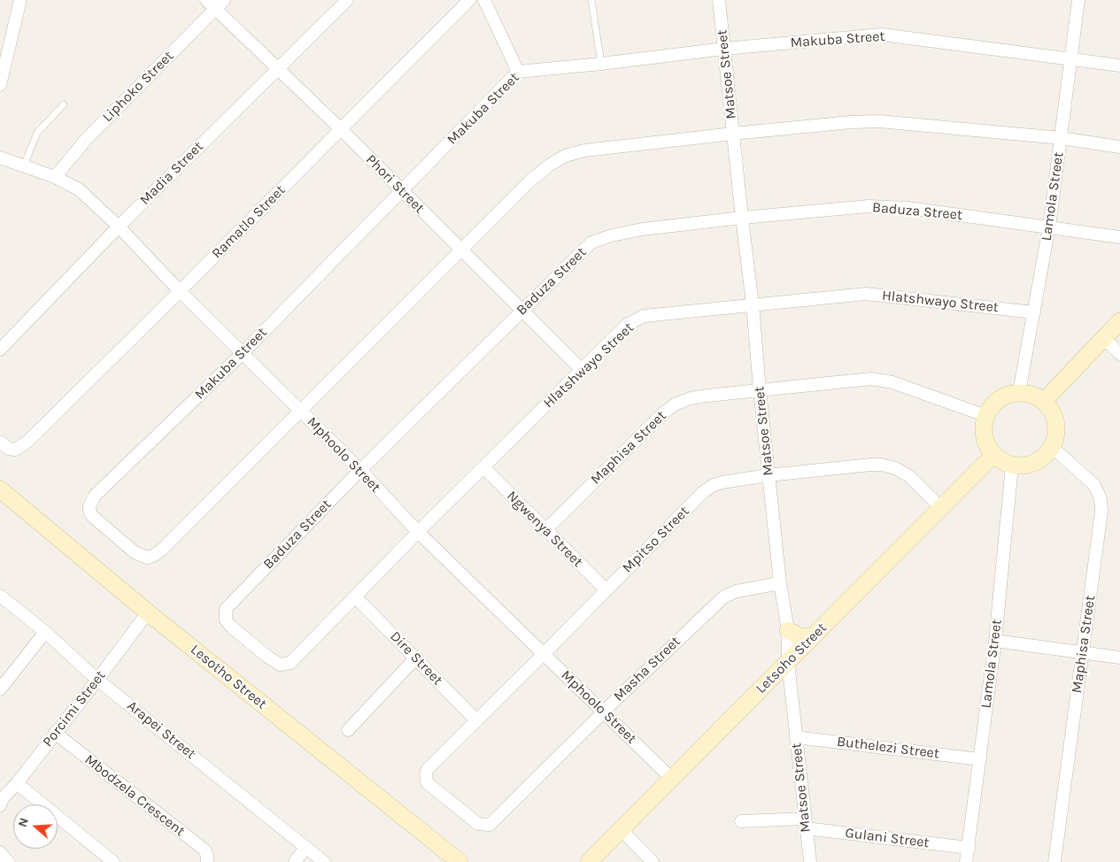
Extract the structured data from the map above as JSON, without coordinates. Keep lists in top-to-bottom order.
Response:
{
  "streets": {
    "street": [
      "Makuba Street",
      "Matsoe Street",
      "Liphoko Street",
      "Madia Street",
      "Phori Street",
      "Lamola Street",
      "Baduza Street",
      "Ramatlo Street",
      "Hlatshwayo Street",
      "Maphisa Street",
      "Mphoolo Street",
      "Ngwenya Street",
      "Mpitso Street",
      "Dire Street",
      "Letsoho Street",
      "Masha Street",
      "Lesotho Street",
      "Porcimi Street",
      "Arapei Street",
      "Buthelezi Street",
      "Mbodzela Crescent",
      "Gulani Street"
    ]
  },
  "crossings": [
    ["Makuba Street", "Matsoe Street"],
    ["Makuba Street", "Phori Street"],
    ["Makuba Street", "Lamola Street"],
    ["Makuba Street", "Mphoolo Street"],
    ["Matsoe Street", "Baduza Street"],
    ["Matsoe Street", "Hlatshwayo Street"],
    ["Matsoe Street", "Maphisa Street"],
    ["Matsoe Street", "Mpitso Street"],
    ["Matsoe Street", "Letsoho Street"],
    ["Matsoe Street", "Masha Street"],
    ["Matsoe Street", "Buthelezi Street"],
    ["Matsoe Street", "Gulani Street"],
    ["Liphoko Street", "Phori Street"],
    ["Liphoko Street", "Mphoolo Street"],
    ["Madia Street", "Phori Street"],
    ["Madia Street", "Mphoolo Street"],
    ["Phori Street", "Baduza Street"],
    ["Phori Street", "Ramatlo Street"],
    ["Phori Street", "Hlatshwayo Street"],
    ["Lamola Street", "Baduza Street"],
    ["Lamola Street", "Hlatshwayo Street"],
    ["Lamola Street", "Maphisa Street"],
    ["Lamola Street", "Letsoho Street"],
    ["Lamola Street", "Buthelezi Street"],
    ["Lamola Street", "Gulani Street"],
    ["Baduza Street", "Hlatshwayo Street"],
    ["Baduza Street", "Mphoolo Street"],
    ["Ramatlo Street", "Mphoolo Street"],
    ["Hlatshwayo Street", "Mphoolo Street"],
    ["Hlatshwayo Street", "Ngwenya Street"],
    ["Hlatshwayo Street", "Dire Street"],
    ["Maphisa Street", "Ngwenya Street"],
    ["Maphisa Street", "Letsoho Street"],
    ["Mphoolo Street", "Mpitso Street"],
    ["Mphoolo Street", "Letsoho Street"],
    ["Mphoolo Street", "Masha Street"],
    ["Ngwenya Street", "Mpitso Street"],
    ["Mpitso Street", "Dire Street"],
    ["Mpitso Street", "Letsoho Street"],
    ["Mpitso Street", "Masha Street"],
    ["Lesotho Street", "Porcimi Street"],
    ["Porcimi Street", "Arapei Street"],
    ["Porcimi Street", "Mbodzela Crescent"]
  ],
  "north": "left"
}
